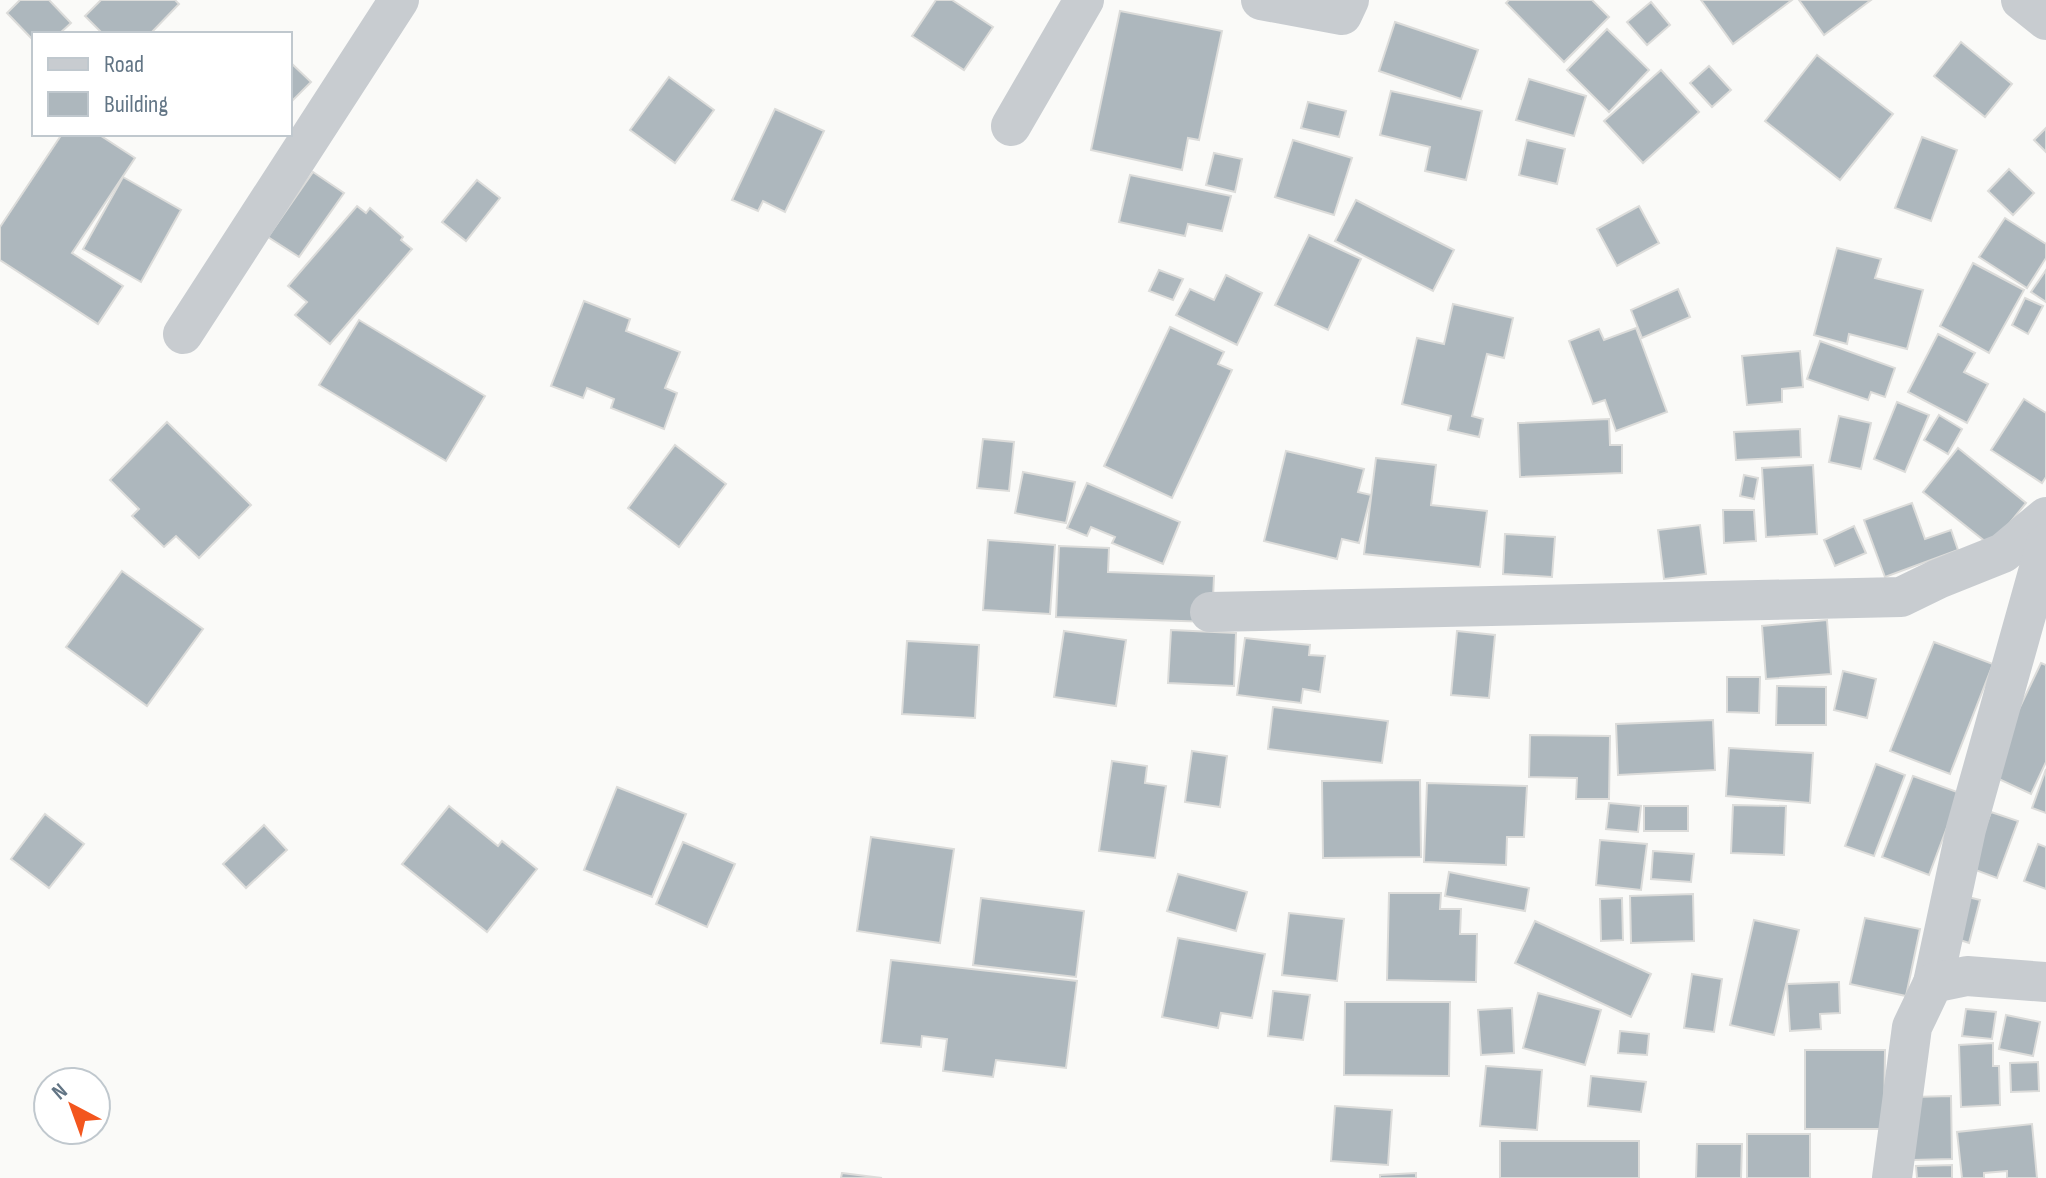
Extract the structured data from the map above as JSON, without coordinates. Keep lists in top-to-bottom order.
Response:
{
  "legend": ["Road", "Building"],
  "north": "top left"
}
